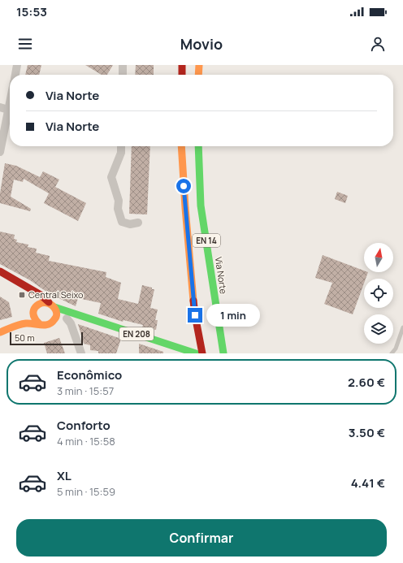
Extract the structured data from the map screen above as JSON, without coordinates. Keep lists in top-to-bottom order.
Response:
{
  "streets": {
    "main road": ["EN 14", "Via Norte", "EN 208"]
  },
  "places": {
    "transit": ["Central Seixo"]
  },
  "scale_bar": "50 m",
  "north": "top",
  "page": {
    "status": "15:53",
    "header": "Movio",
    "banner": ["Via Norte", "Via Norte"],
    "bubble": "1 min",
    "scale": "50 m",
    "list": [
      {
        "name": "Econômico",
        "note": "3 min · 15:57",
        "value": "2.60 €"
      },
      {
        "name": "Conforto",
        "note": "4 min · 15:58",
        "value": "3.50 €"
      },
      {
        "name": "XL",
        "note": "5 min · 15:59",
        "value": "4.41 €"
      }
    ],
    "buttons": "Confirmar"
  }
}
